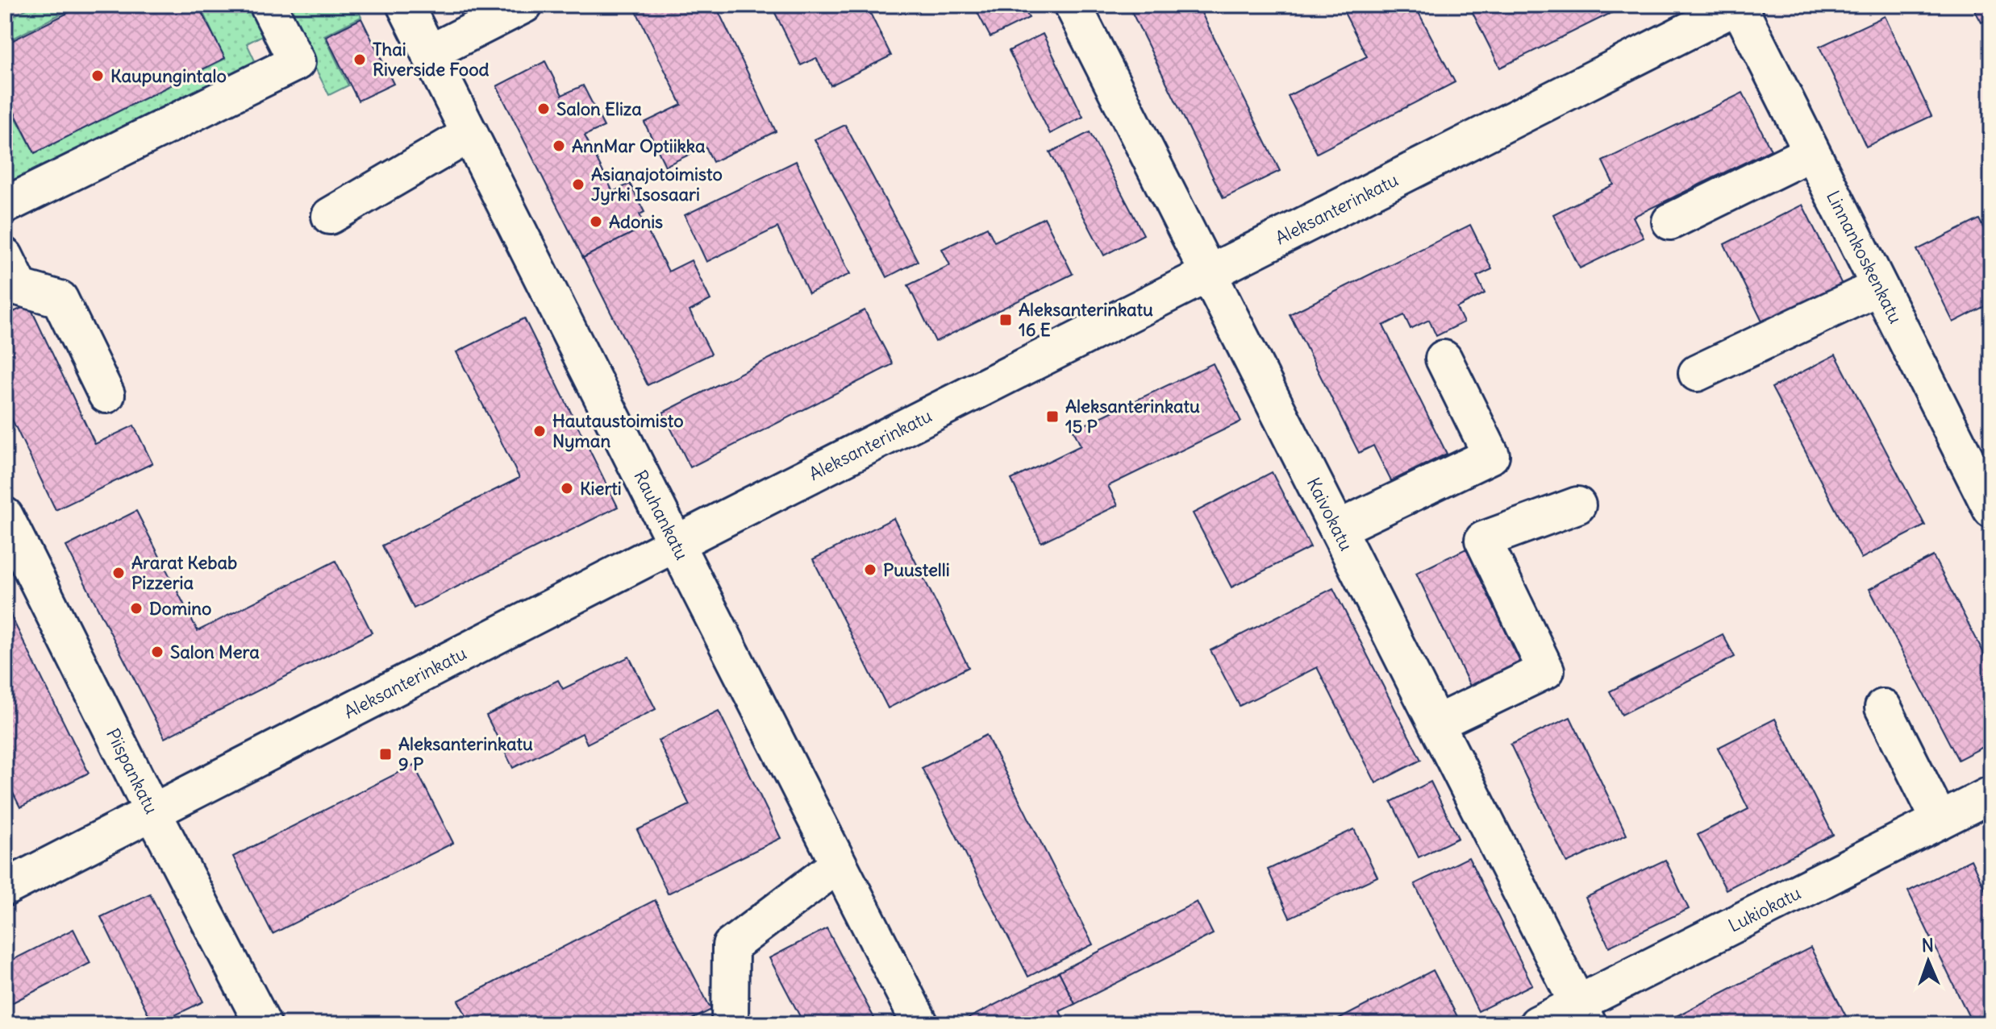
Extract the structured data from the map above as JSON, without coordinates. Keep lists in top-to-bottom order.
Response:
{
  "streets": {
    "street": [
      "Aleksanterinkatu",
      "Linnankoskenkatu",
      "Rauhankatu",
      "Kaivokatu",
      "Piispankatu",
      "Lukiokatu"
    ]
  },
  "crossings": [
    ["Aleksanterinkatu", "Linnankoskenkatu"],
    ["Aleksanterinkatu", "Rauhankatu"],
    ["Aleksanterinkatu", "Kaivokatu"],
    ["Aleksanterinkatu", "Piispankatu"],
    ["Kaivokatu", "Lukiokatu"]
  ],
  "places": {
    "other": [
      "Thai Riverside Food",
      "Kaupungintalo",
      "Salon Eliza",
      "AnnMar Optiikka",
      "Asianajotoimisto Jyrki Isosaari",
      "Adonis",
      "Hautaustoimisto Nyman",
      "Kierti",
      "Puustelli",
      "Ararat Kebab Pizzeria",
      "Domino",
      "Salon Mera"
    ],
    "transit": ["Aleksanterinkatu 16 E", "Aleksanterinkatu 15 P", "Aleksanterinkatu 9 P"]
  },
  "north": "top"
}
